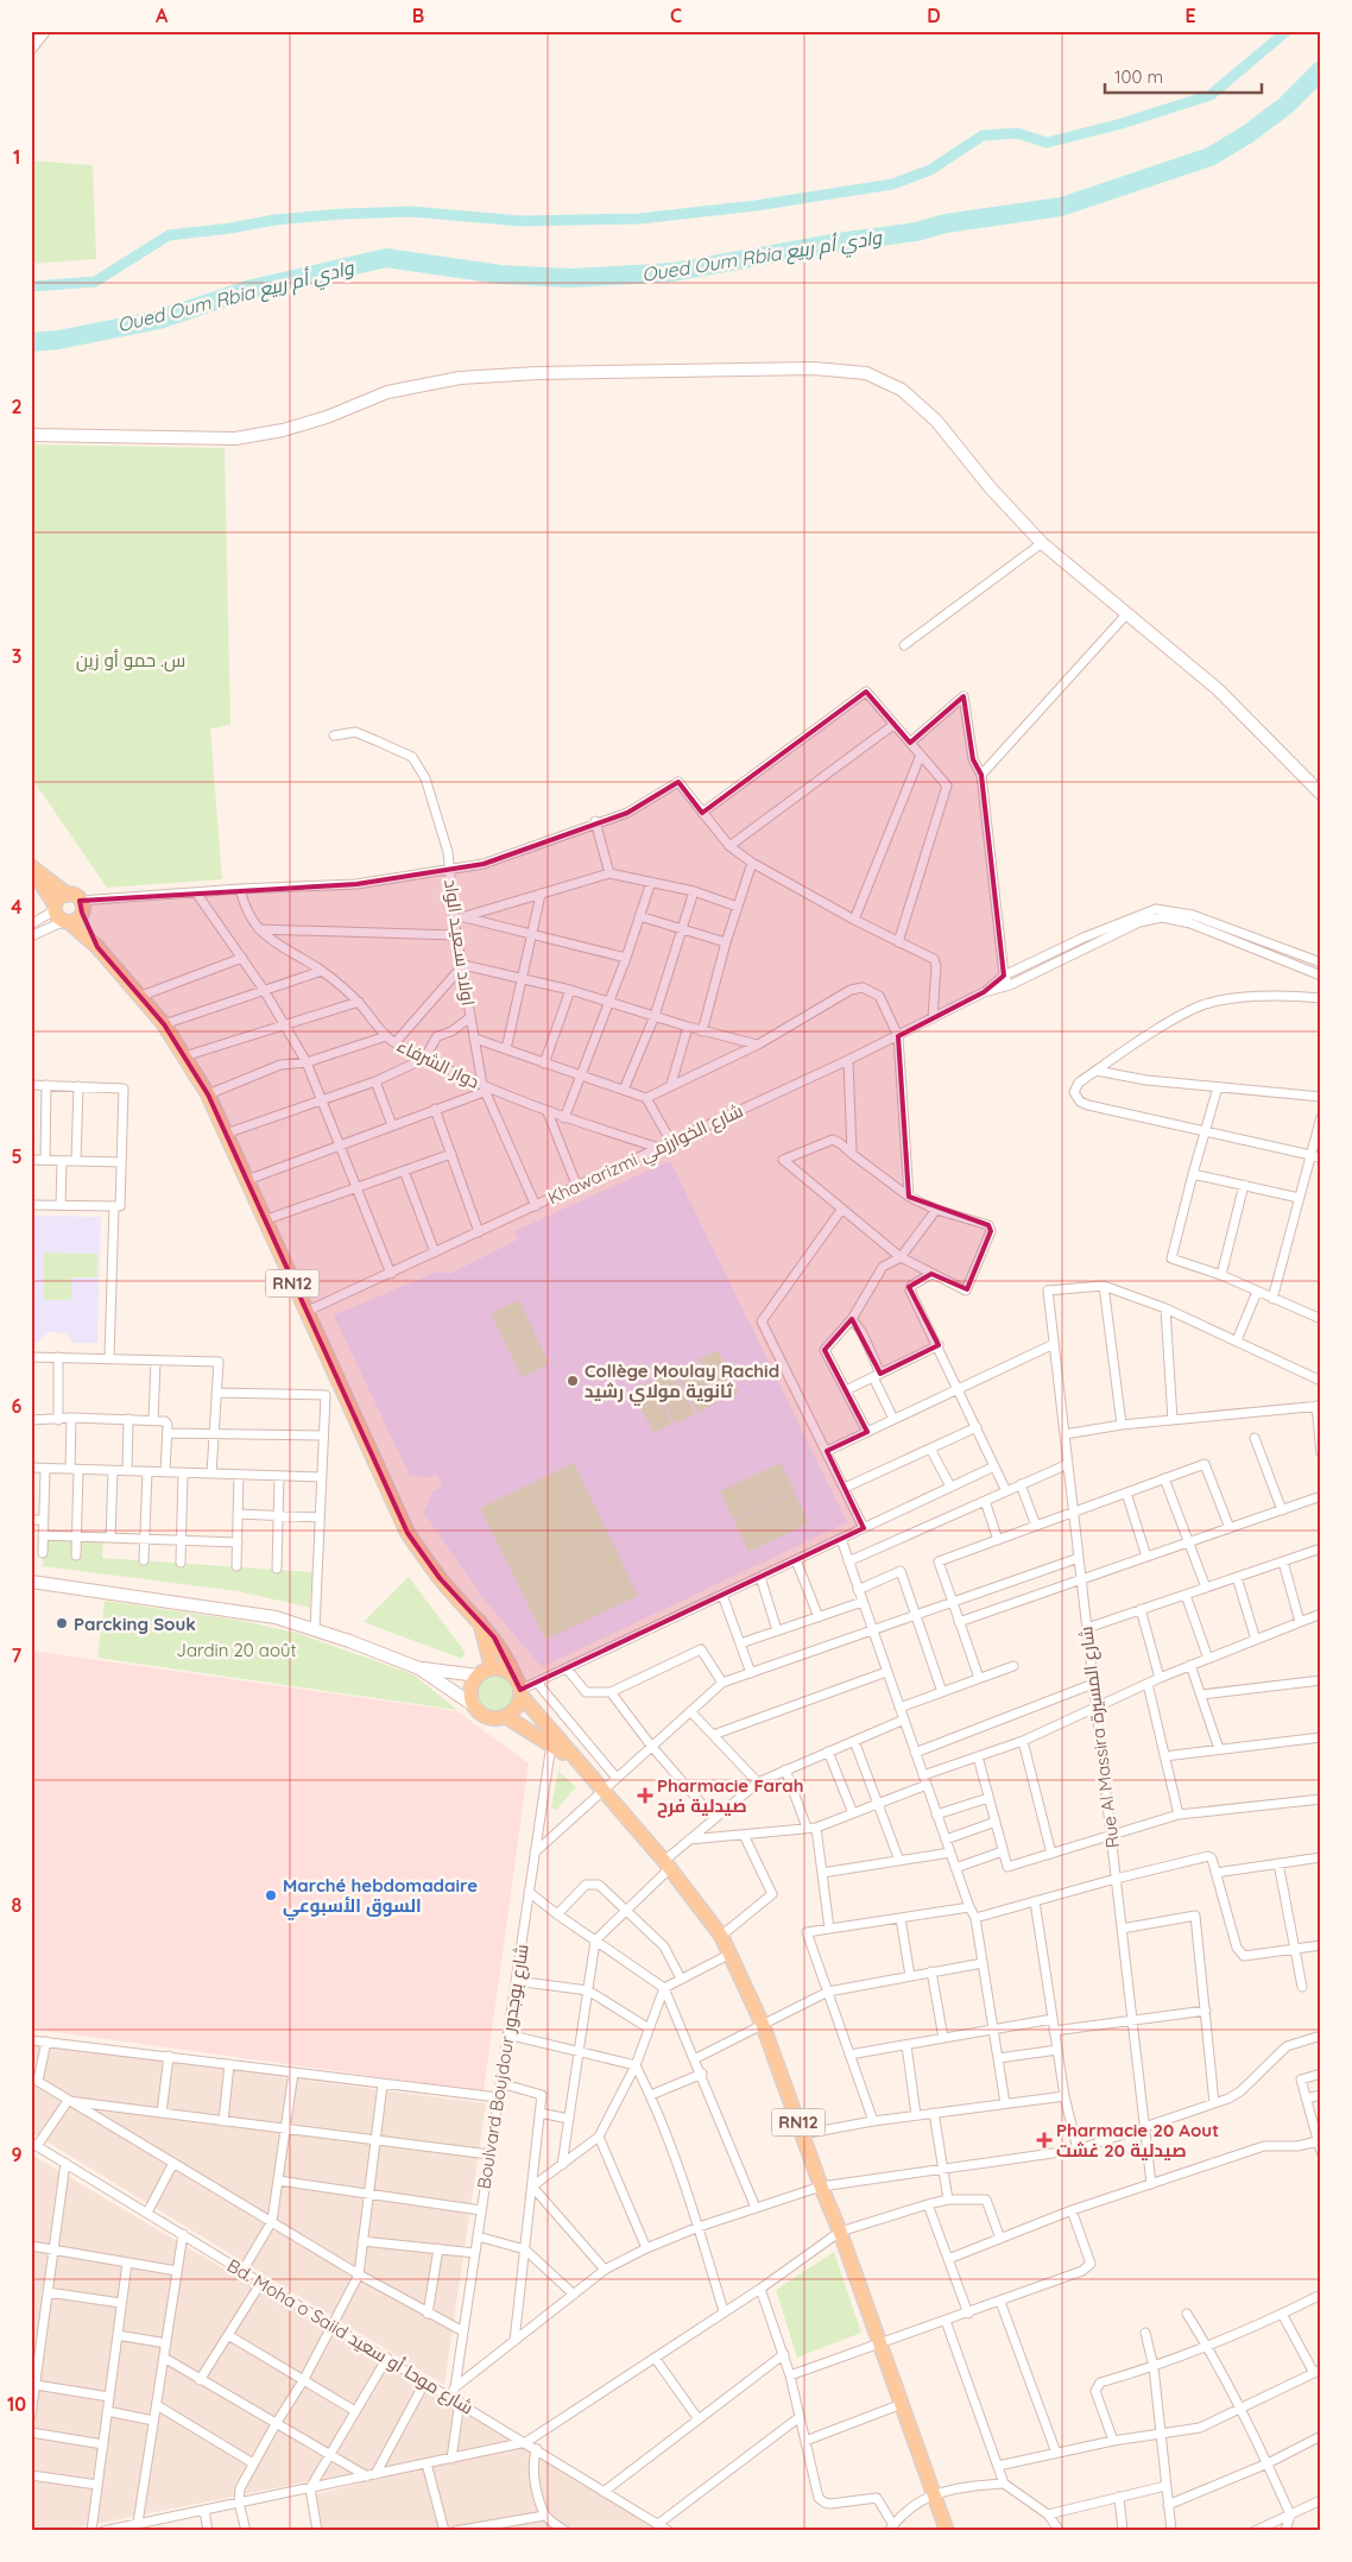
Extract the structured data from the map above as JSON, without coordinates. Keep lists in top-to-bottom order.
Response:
{
  "streets": {
    "main road": ["RN12"],
    "street": [
      "اولاد سـعيـد الواد",
      "دوار الشرفاء",
      "Khawarizmi شارع الخوارزمي",
      "Rue Al Massira شارع المسيرة",
      "Boulvard Boujdour شارع بوجدور",
      "Bd. Moha o Saiid شارع موحا أو سعيد"
    ]
  },
  "crossings": [
    ["اولاد سـعيـد الواد", "دوار الشرفاء"],
    ["اولاد سـعيـد الواد", "Khawarizmi شارع الخوارزمي"],
    ["دوار الشرفاء", "Khawarizmi شارع الخوارزمي"],
    ["Khawarizmi شارع الخوارزمي", "RN12"],
    ["RN12", "Boulvard Boujdour شارع بوجدور"],
    ["Boulvard Boujdour شارع بوجدور", "Bd. Moha o Saiid شارع موحا أو سعيد"]
  ],
  "water": ["Oued Oum Rbia وادي أم ربيع"],
  "parks": ["س. حمو أو زين", "Jardin 20 août"],
  "places": {
    "other": ["Collège Moulay Rachid ثانوية مولاي رشيد", "Parcking Souk", "Marché hebdomadaire السوق الأسبوعي"],
    "health": ["Pharmacie Farah صيدلية فرح", "Pharmacie 20 Aout صيدلية 20 غشت"]
  },
  "scale_bar": "100 m",
  "grid": {
    "columns": [
      "A",
      "B",
      "C",
      "D",
      "E"
    ],
    "rows": [
      "1",
      "2",
      "3",
      "4",
      "5",
      "6",
      "7",
      "8",
      "9",
      "10"
    ]
  }
}
